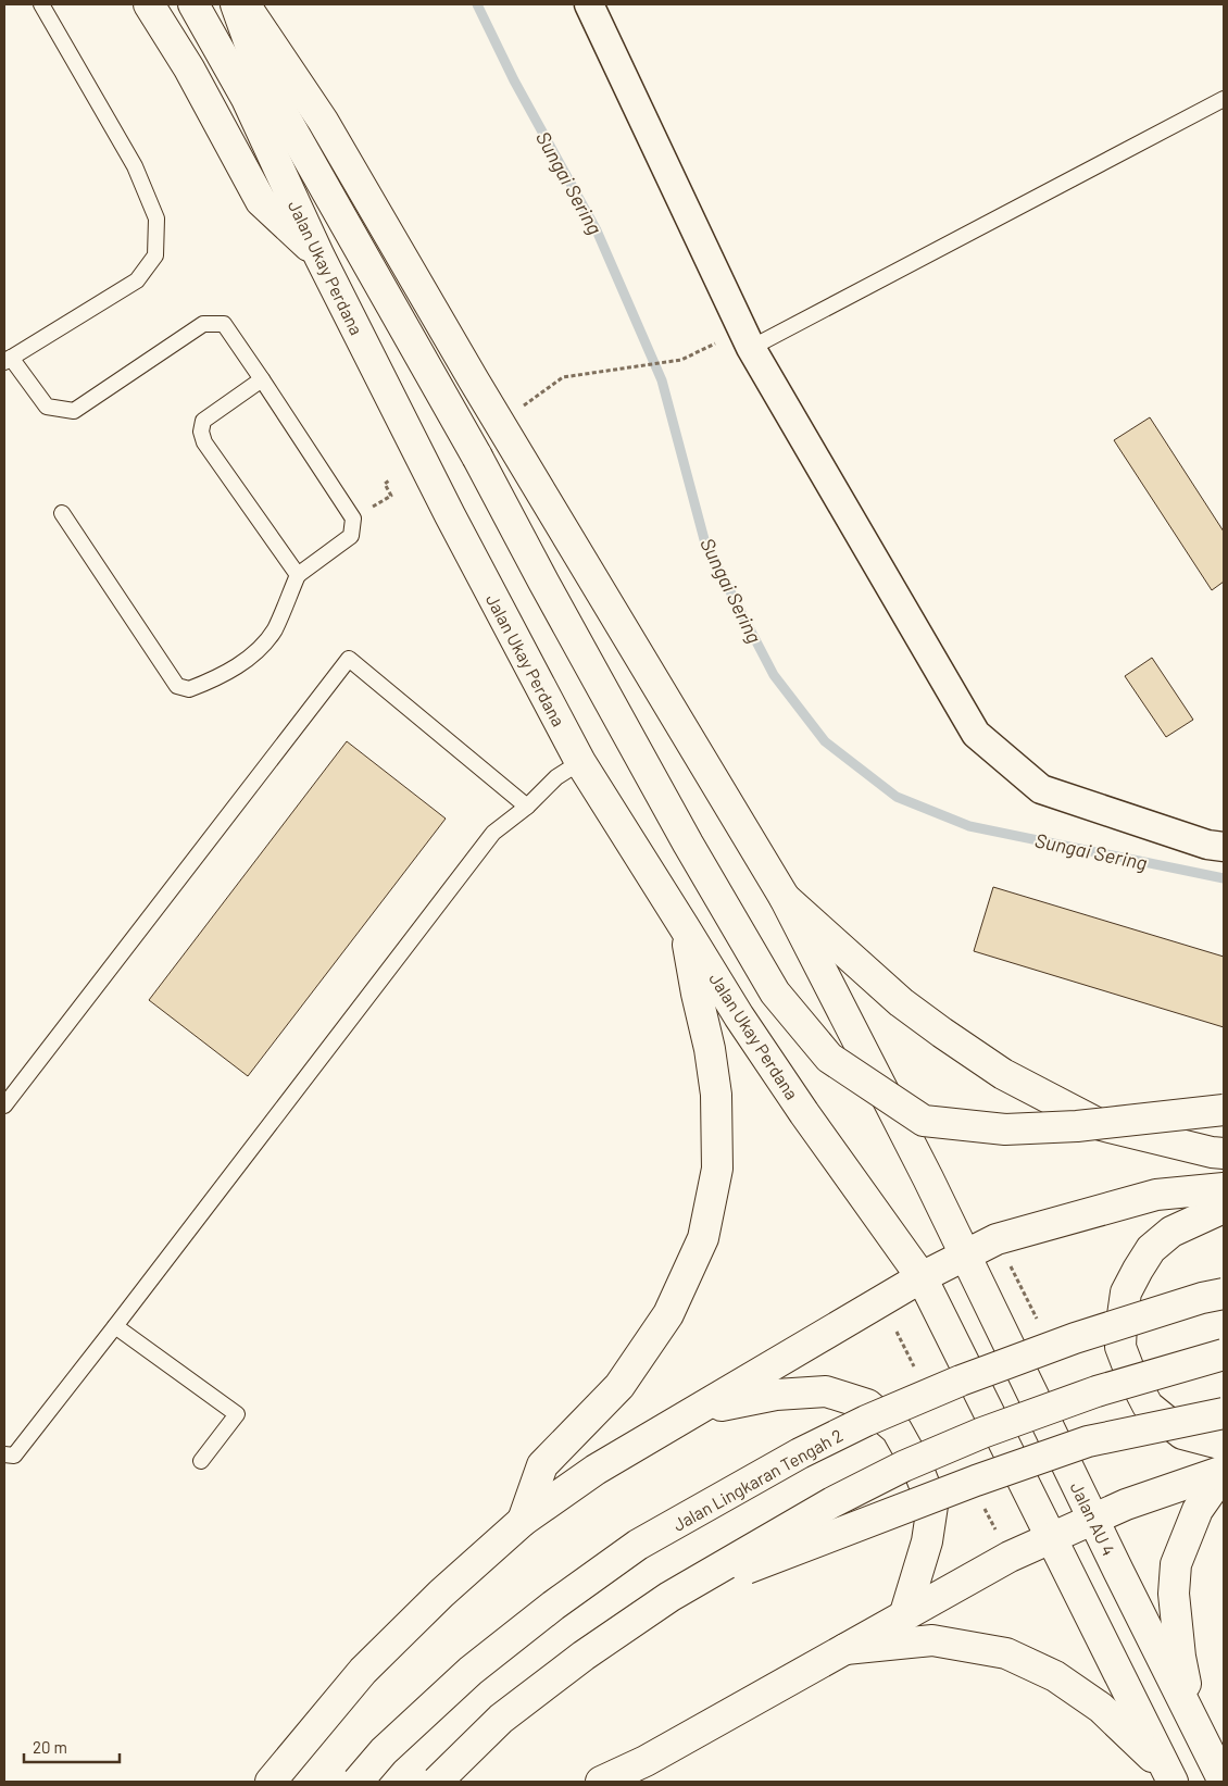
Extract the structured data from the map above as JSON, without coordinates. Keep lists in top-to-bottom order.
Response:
{
  "streets": {
    "main road": ["Jalan Ukay Perdana", "Jalan Lingkaran Tengah 2", "Jalan AU 4"]
  },
  "water": ["Sungai Sering"],
  "scale_bar": "20 m"
}
